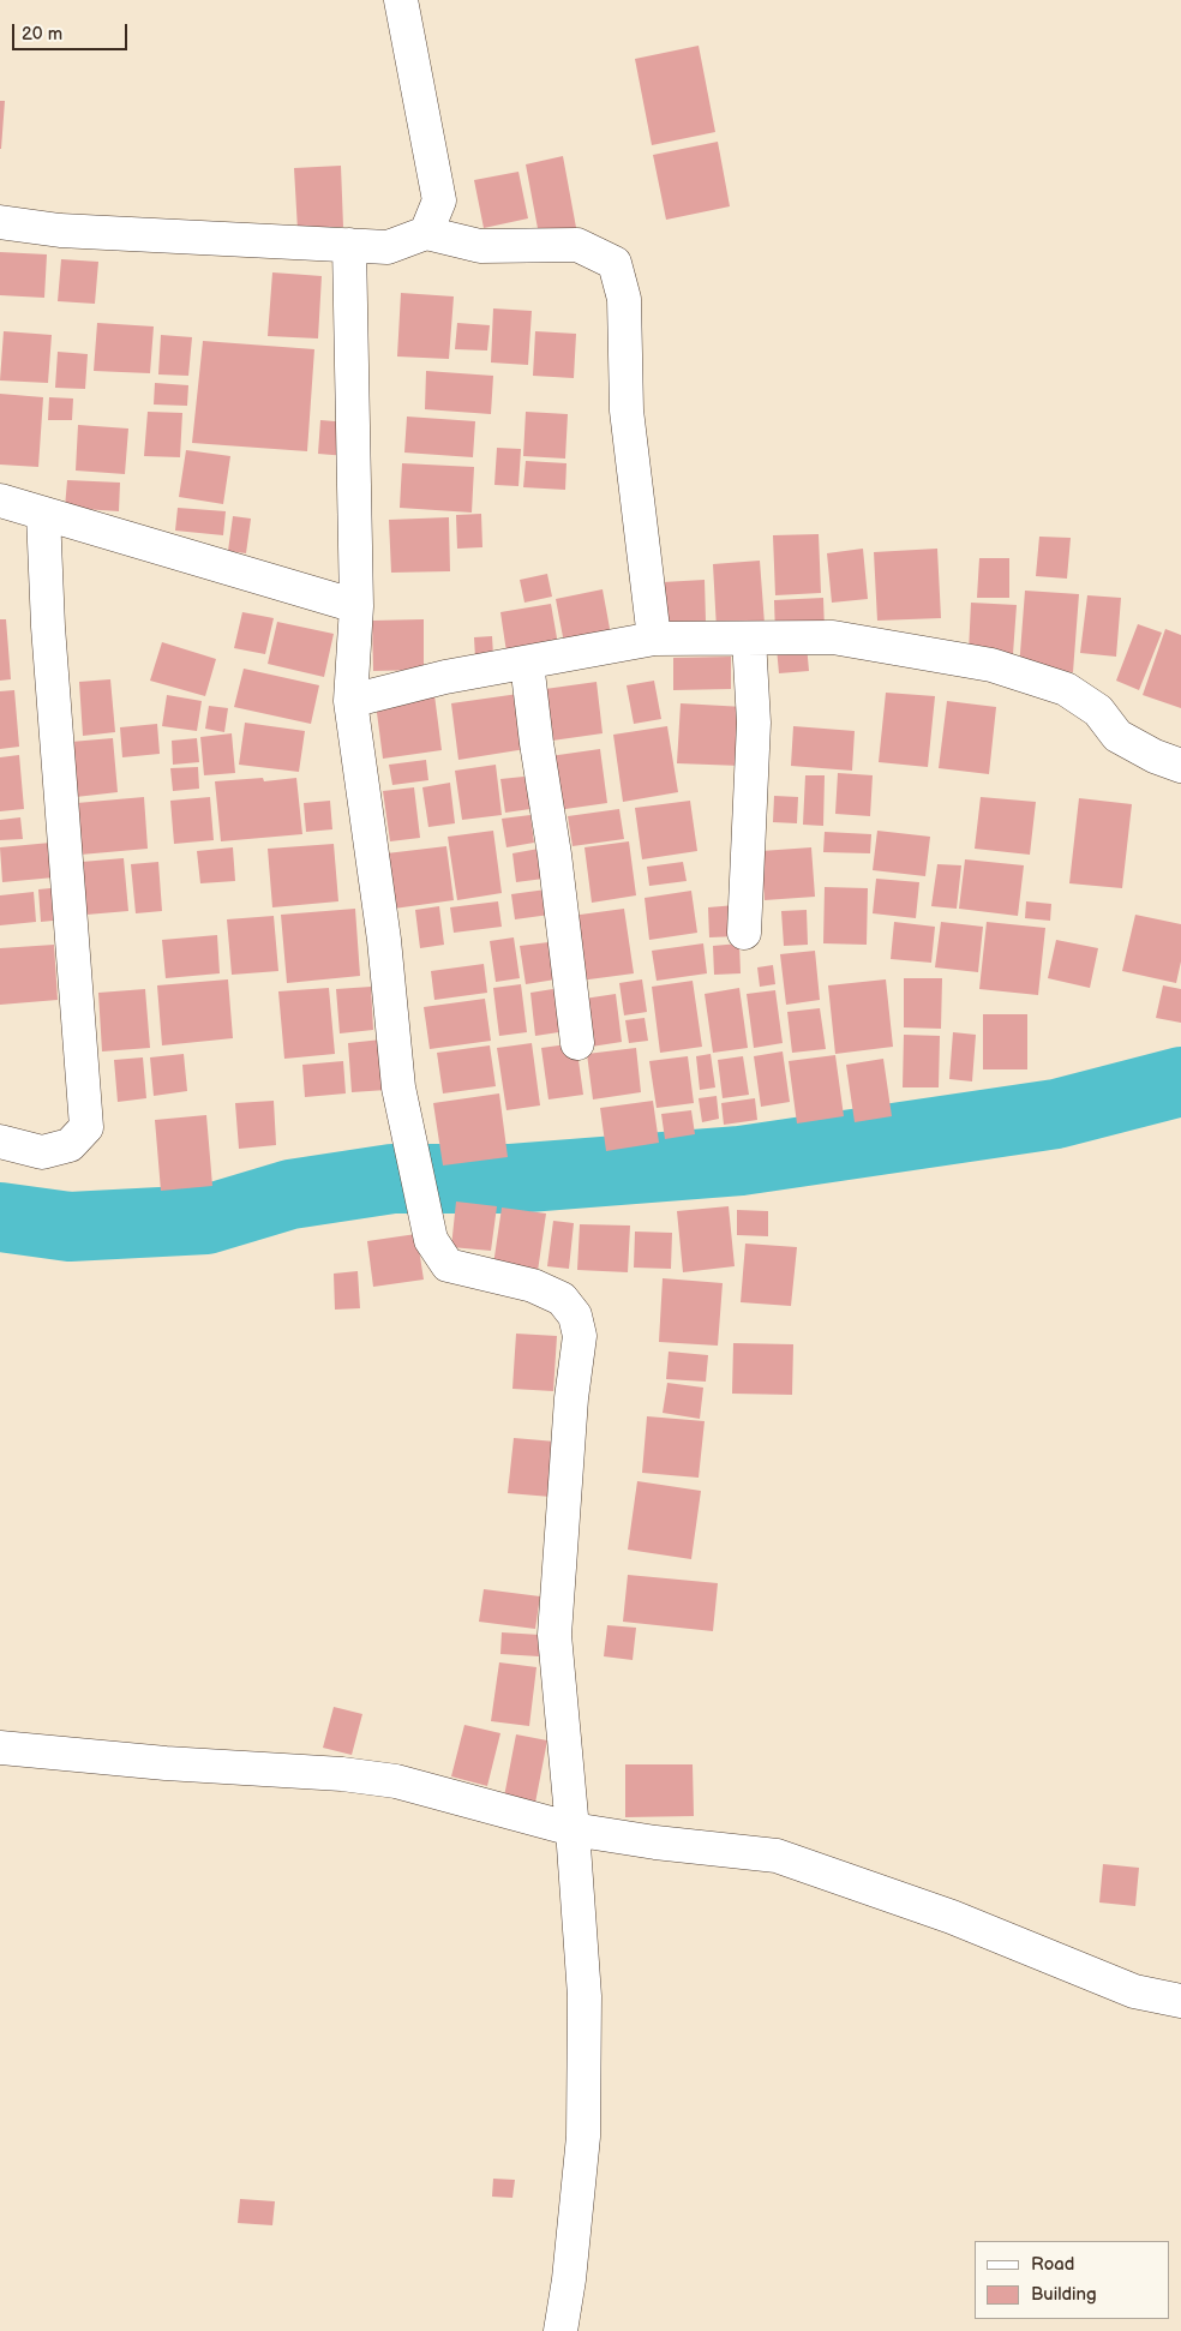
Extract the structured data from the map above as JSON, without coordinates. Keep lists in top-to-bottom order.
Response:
{
  "legend": ["Road", "Building"],
  "scale_bar": "20 m"
}
